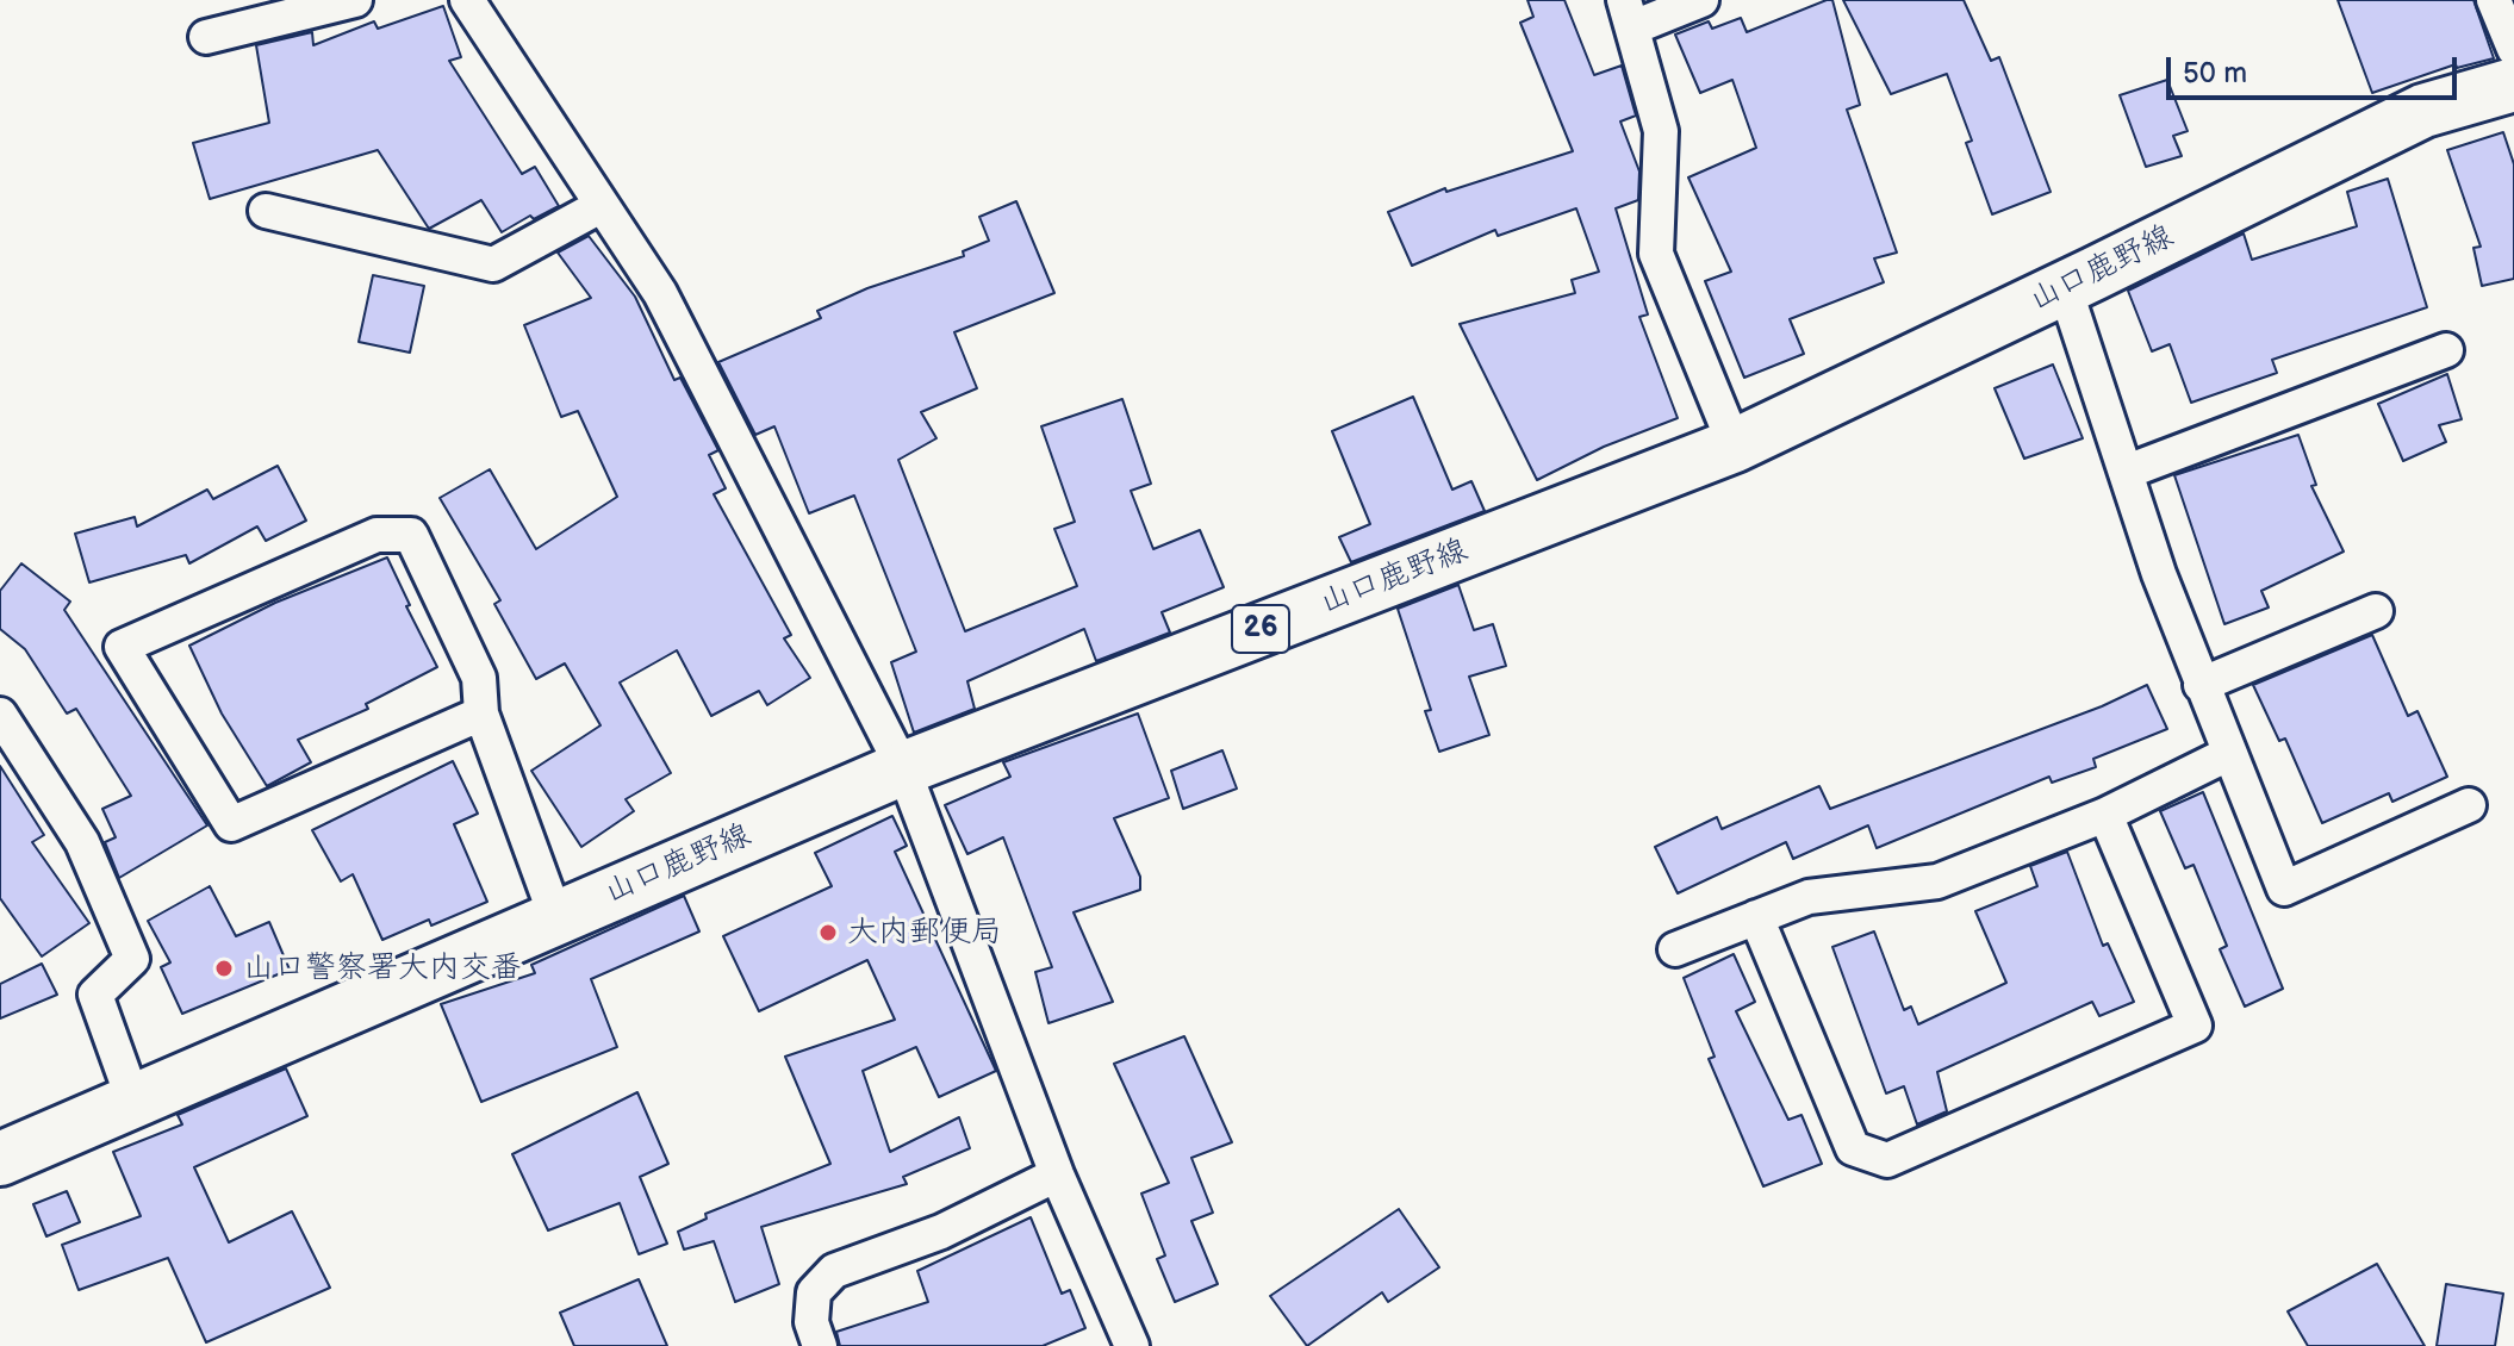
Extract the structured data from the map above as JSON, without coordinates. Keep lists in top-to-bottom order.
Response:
{
  "streets": {
    "main road": ["山口鹿野線", "26"]
  },
  "places": ["大内郵便局", "山口警察署大内交番"],
  "scale_bar": "50 m"
}
